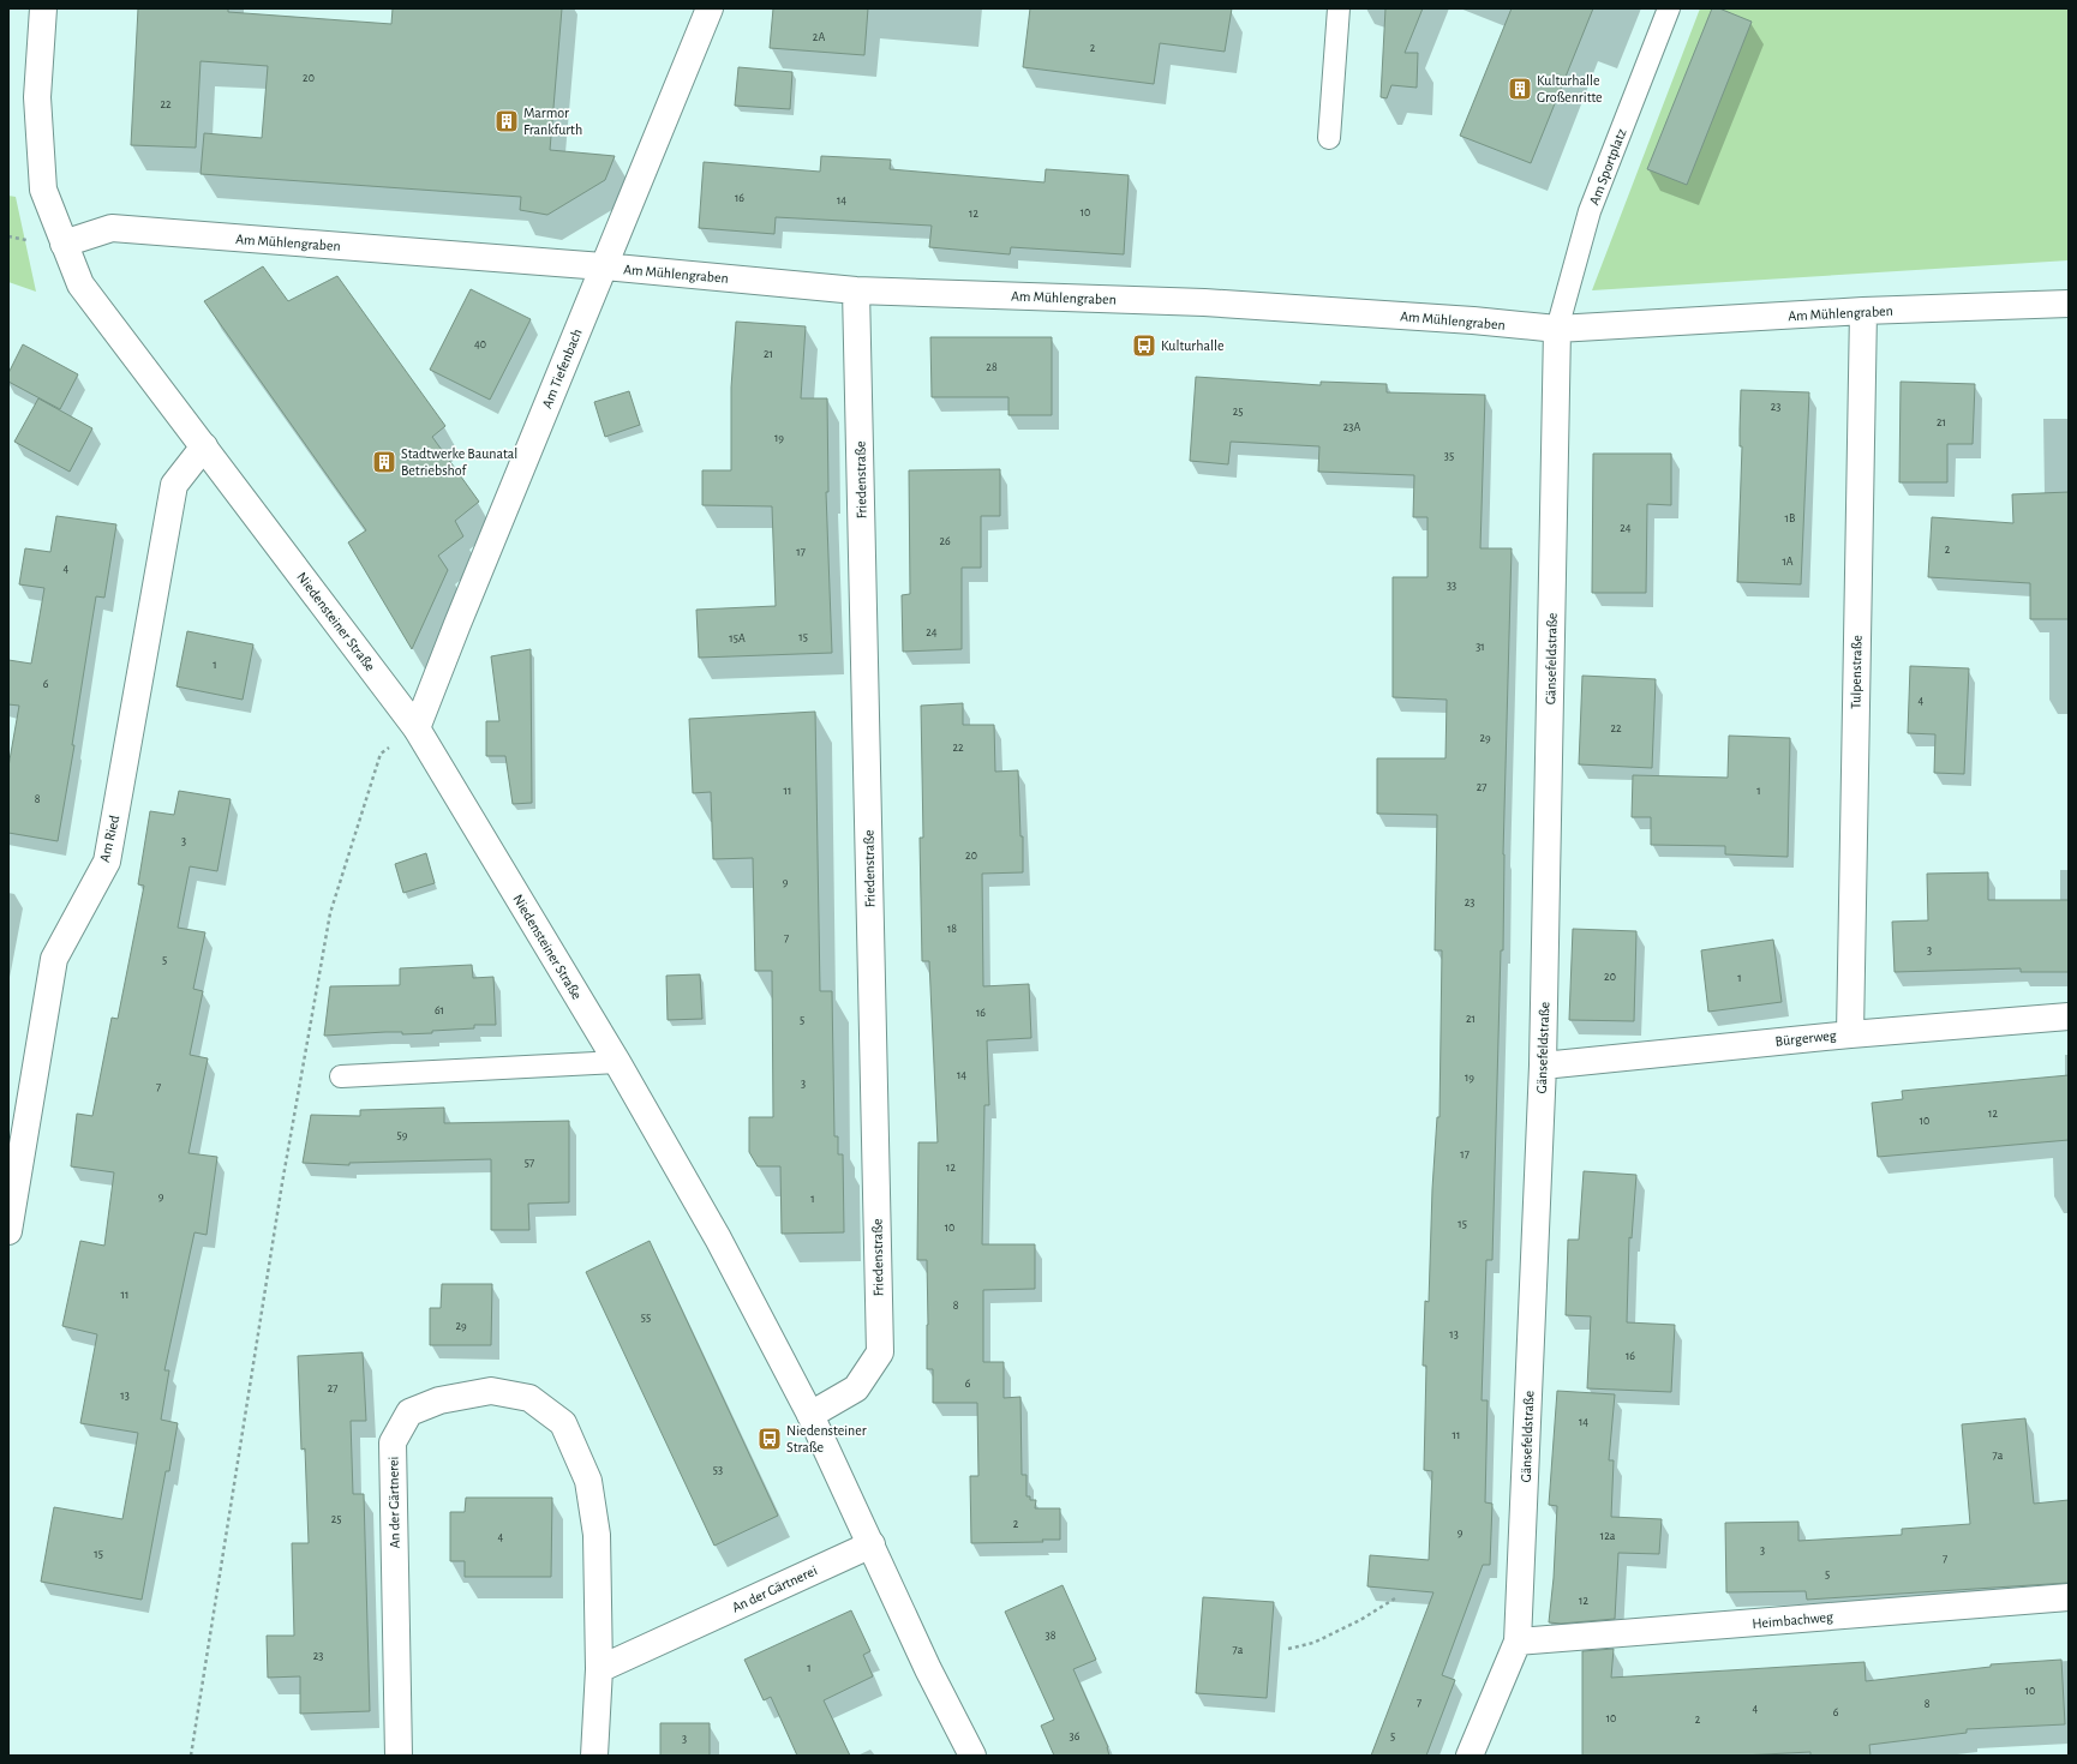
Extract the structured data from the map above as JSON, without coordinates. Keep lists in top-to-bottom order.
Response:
{
  "streets": {
    "street": [
      "Am Mühlengraben",
      "Am Tiefenbach",
      "Friedenstraße",
      "Niedensteiner Straße",
      "Gänsefeldstraße",
      "Tulpenstraße",
      "Am Ried",
      "Bürgerweg",
      "An der Gärtnerei",
      "Heimbachweg"
    ],
    "lane": ["Am Sportplatz"]
  },
  "crossings": [
    ["Am Sportplatz", "Am Mühlengraben"],
    ["Am Sportplatz", "Gänsefeldstraße"],
    ["Am Mühlengraben", "Am Tiefenbach"],
    ["Am Mühlengraben", "Friedenstraße"],
    ["Am Mühlengraben", "Niedensteiner Straße"],
    ["Am Mühlengraben", "Gänsefeldstraße"],
    ["Am Mühlengraben", "Tulpenstraße"],
    ["Am Tiefenbach", "Niedensteiner Straße"],
    ["Friedenstraße", "Niedensteiner Straße"],
    ["Niedensteiner Straße", "Am Ried"],
    ["Niedensteiner Straße", "An der Gärtnerei"],
    ["Gänsefeldstraße", "Bürgerweg"],
    ["Gänsefeldstraße", "Heimbachweg"],
    ["Tulpenstraße", "Bürgerweg"]
  ],
  "places": {
    "building": ["Kulturhalle Großenritte", "Marmor Frankfurth", "Stadtwerke Baunatal Betriebshof"],
    "bus stop": ["Kulturhalle", "Niedensteiner Straße"]
  },
  "house_numbers": [
    "2A",
    "2",
    "20",
    "22",
    "16",
    "14",
    "10",
    "12",
    "40",
    "21",
    "28",
    "23",
    "25",
    "21",
    "23A",
    "19",
    "35",
    "1B",
    "24",
    "26",
    "2",
    "17",
    "1A",
    "4",
    "33",
    "24",
    "15",
    "15A",
    "31",
    "1",
    "6",
    "4",
    "22",
    "29",
    "22",
    "27",
    "11",
    "1",
    "8",
    "3",
    "20",
    "9",
    "23",
    "18",
    "7",
    "3",
    "5",
    "20",
    "1",
    "61",
    "16",
    "21",
    "5",
    "14",
    "19",
    "3",
    "7",
    "12",
    "10",
    "59",
    "17",
    "57",
    "12",
    "9",
    "1",
    "15",
    "10",
    "11",
    "8",
    "55",
    "29",
    "13",
    "16",
    "6",
    "27",
    "13",
    "14",
    "11",
    "7a",
    "53",
    "25",
    "2",
    "9",
    "12a",
    "4",
    "3",
    "15",
    "7",
    "5",
    "12",
    "38",
    "7a",
    "23",
    "1",
    "10",
    "7",
    "8",
    "4",
    "6",
    "10",
    "2",
    "36",
    "5",
    "3"
  ]
}
